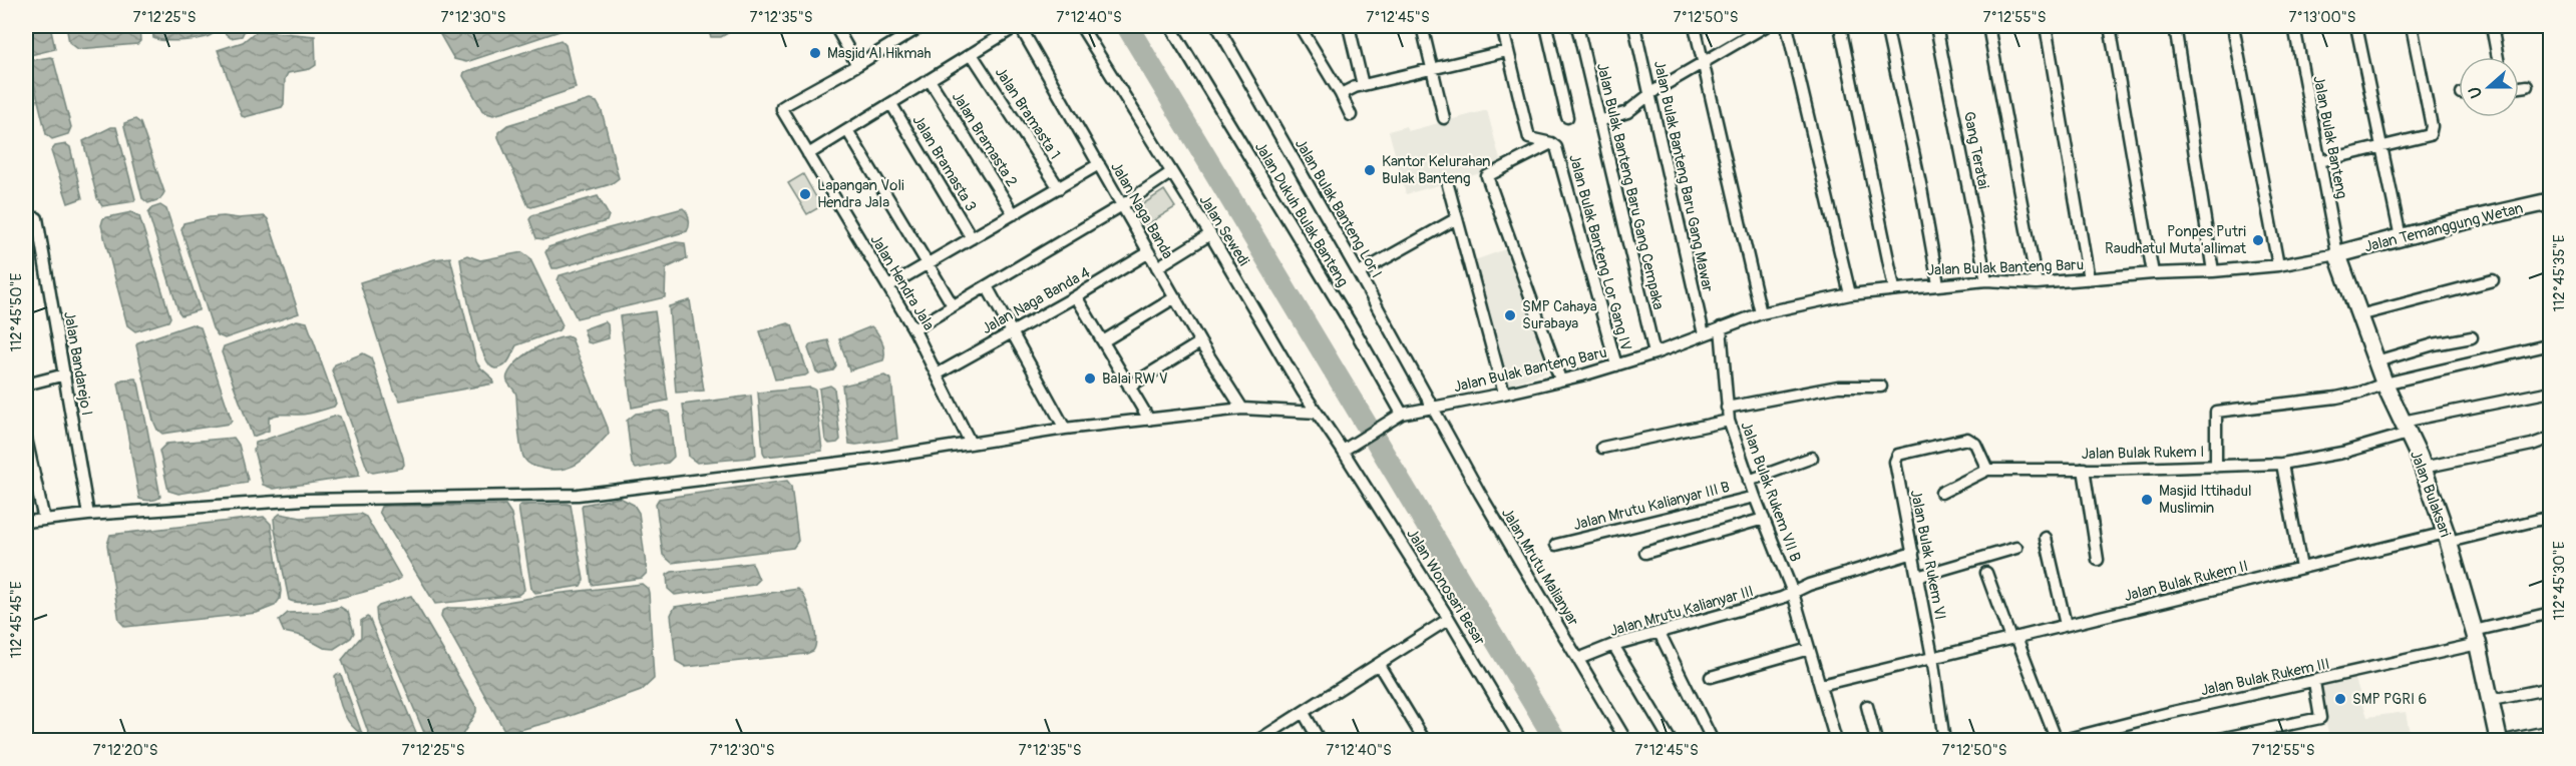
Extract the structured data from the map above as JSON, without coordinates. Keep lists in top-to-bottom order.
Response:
{
  "streets": {
    "street": [
      "Jalan Bramasta 1",
      "Jalan Bulak Banteng",
      "Jalan Bramasta 2",
      "Gang Teratai",
      "Jalan Bramasta 3",
      "Jalan Bulak Banteng Baru Gang Mawar",
      "Jalan Bulak Banteng Baru Gang Cempaka",
      "Jalan Bulak Banteng Lor I",
      "Jalan Naga Banda",
      "Jalan Dukuh Bulak Banteng",
      "Jalan Temanggung Wetan",
      "Jalan Sewedi",
      "Jalan Bulak Banteng Lor Gang IV",
      "Jalan Bulak Banteng Baru",
      "Jalan Hendra Jala",
      "Jalan Naga Banda 4",
      "Jalan Bandarejo I",
      "Jalan Bulak Rukem I",
      "Jalan Bulak Rukem VII B",
      "Jalan Bulaksari",
      "Jalan Mrutu Kalianyar III B",
      "Jalan Bulak Rukem VI",
      "Jalan Mrutu Malianyar",
      "Jalan Bulak Rukem II",
      "Jalan Wonosari Besar",
      "Jalan Mrutu Kalianyar III",
      "Jalan Bulak Rukem III"
    ]
  },
  "crossings": [
    ["Jalan Bulak Banteng", "Jalan Temanggung Wetan"],
    ["Jalan Bulak Banteng", "Jalan Bulak Banteng Baru"],
    ["Jalan Bulak Banteng", "Jalan Bulaksari"],
    ["Gang Teratai", "Jalan Bulak Banteng Baru"],
    ["Jalan Bulak Banteng Baru Gang Mawar", "Jalan Bulak Banteng Baru"],
    ["Jalan Bulak Banteng Baru Gang Cempaka", "Jalan Bulak Banteng Baru"],
    ["Jalan Bulak Banteng Lor I", "Jalan Bulak Banteng Baru"],
    ["Jalan Bulak Banteng Lor I", "Jalan Mrutu Malianyar"],
    ["Jalan Naga Banda", "Jalan Naga Banda 4"],
    ["Jalan Dukuh Bulak Banteng", "Jalan Bulak Banteng Baru"],
    ["Jalan Temanggung Wetan", "Jalan Bulak Banteng Baru"],
    ["Jalan Temanggung Wetan", "Jalan Bulaksari"],
    ["Jalan Sewedi", "Jalan Bulak Banteng Baru"],
    ["Jalan Sewedi", "Jalan Wonosari Besar"],
    ["Jalan Bulak Banteng Lor Gang IV", "Jalan Bulak Banteng Baru"],
    ["Jalan Bulak Banteng Baru", "Jalan Bulak Rukem VII B"],
    ["Jalan Bulak Banteng Baru", "Jalan Bulaksari"],
    ["Jalan Bulak Banteng Baru", "Jalan Mrutu Malianyar"],
    ["Jalan Bulak Banteng Baru", "Jalan Wonosari Besar"],
    ["Jalan Hendra Jala", "Jalan Naga Banda 4"],
    ["Jalan Bulak Rukem I", "Jalan Bulaksari"],
    ["Jalan Bulak Rukem I", "Jalan Bulak Rukem VI"],
    ["Jalan Bulak Rukem VII B", "Jalan Mrutu Kalianyar III B"],
    ["Jalan Bulak Rukem VII B", "Jalan Bulak Rukem II"],
    ["Jalan Bulak Rukem VII B", "Jalan Mrutu Kalianyar III"],
    ["Jalan Bulaksari", "Jalan Bulak Rukem II"],
    ["Jalan Bulaksari", "Jalan Bulak Rukem III"],
    ["Jalan Bulak Rukem VI", "Jalan Bulak Rukem II"],
    ["Jalan Bulak Rukem VI", "Jalan Mrutu Kalianyar III"],
    ["Jalan Mrutu Malianyar", "Jalan Mrutu Kalianyar III"]
  ],
  "places": [
    "Masjid Al Hikmah",
    "Kantor Kelurahan Bulak Banteng",
    "Lapangan Voli Hendra Jala",
    "Ponpes Putri Raudhatul Muta'allimat",
    "SMP Cahaya Surabaya",
    "Balai RW V",
    "Masjid Ittihadul Muslimin",
    "SMP PGRI 6"
  ],
  "north": "left",
  "coordinates": [
    "7°12'25\"S",
    "7°12'30\"S",
    "7°12'35\"S",
    "7°12'40\"S",
    "7°12'45\"S",
    "7°12'50\"S",
    "7°12'55\"S",
    "7°13'00\"S",
    "112°45'35\"E",
    "112°45'50\"E",
    "112°45'30\"E",
    "112°45'45\"E",
    "7°12'20\"S"
  ]
}
